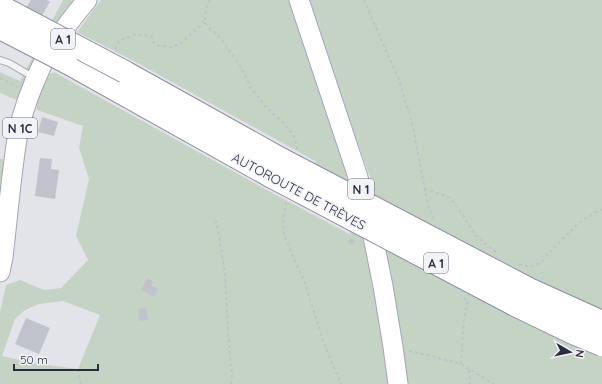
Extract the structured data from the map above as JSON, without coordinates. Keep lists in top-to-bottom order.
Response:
{
  "streets": {
    "highway": ["A 1", "AUTOROUTE DE TRÈVES"],
    "main road": ["N 1C", "N 1"]
  },
  "scale_bar": "50 m",
  "north": "right"
}
